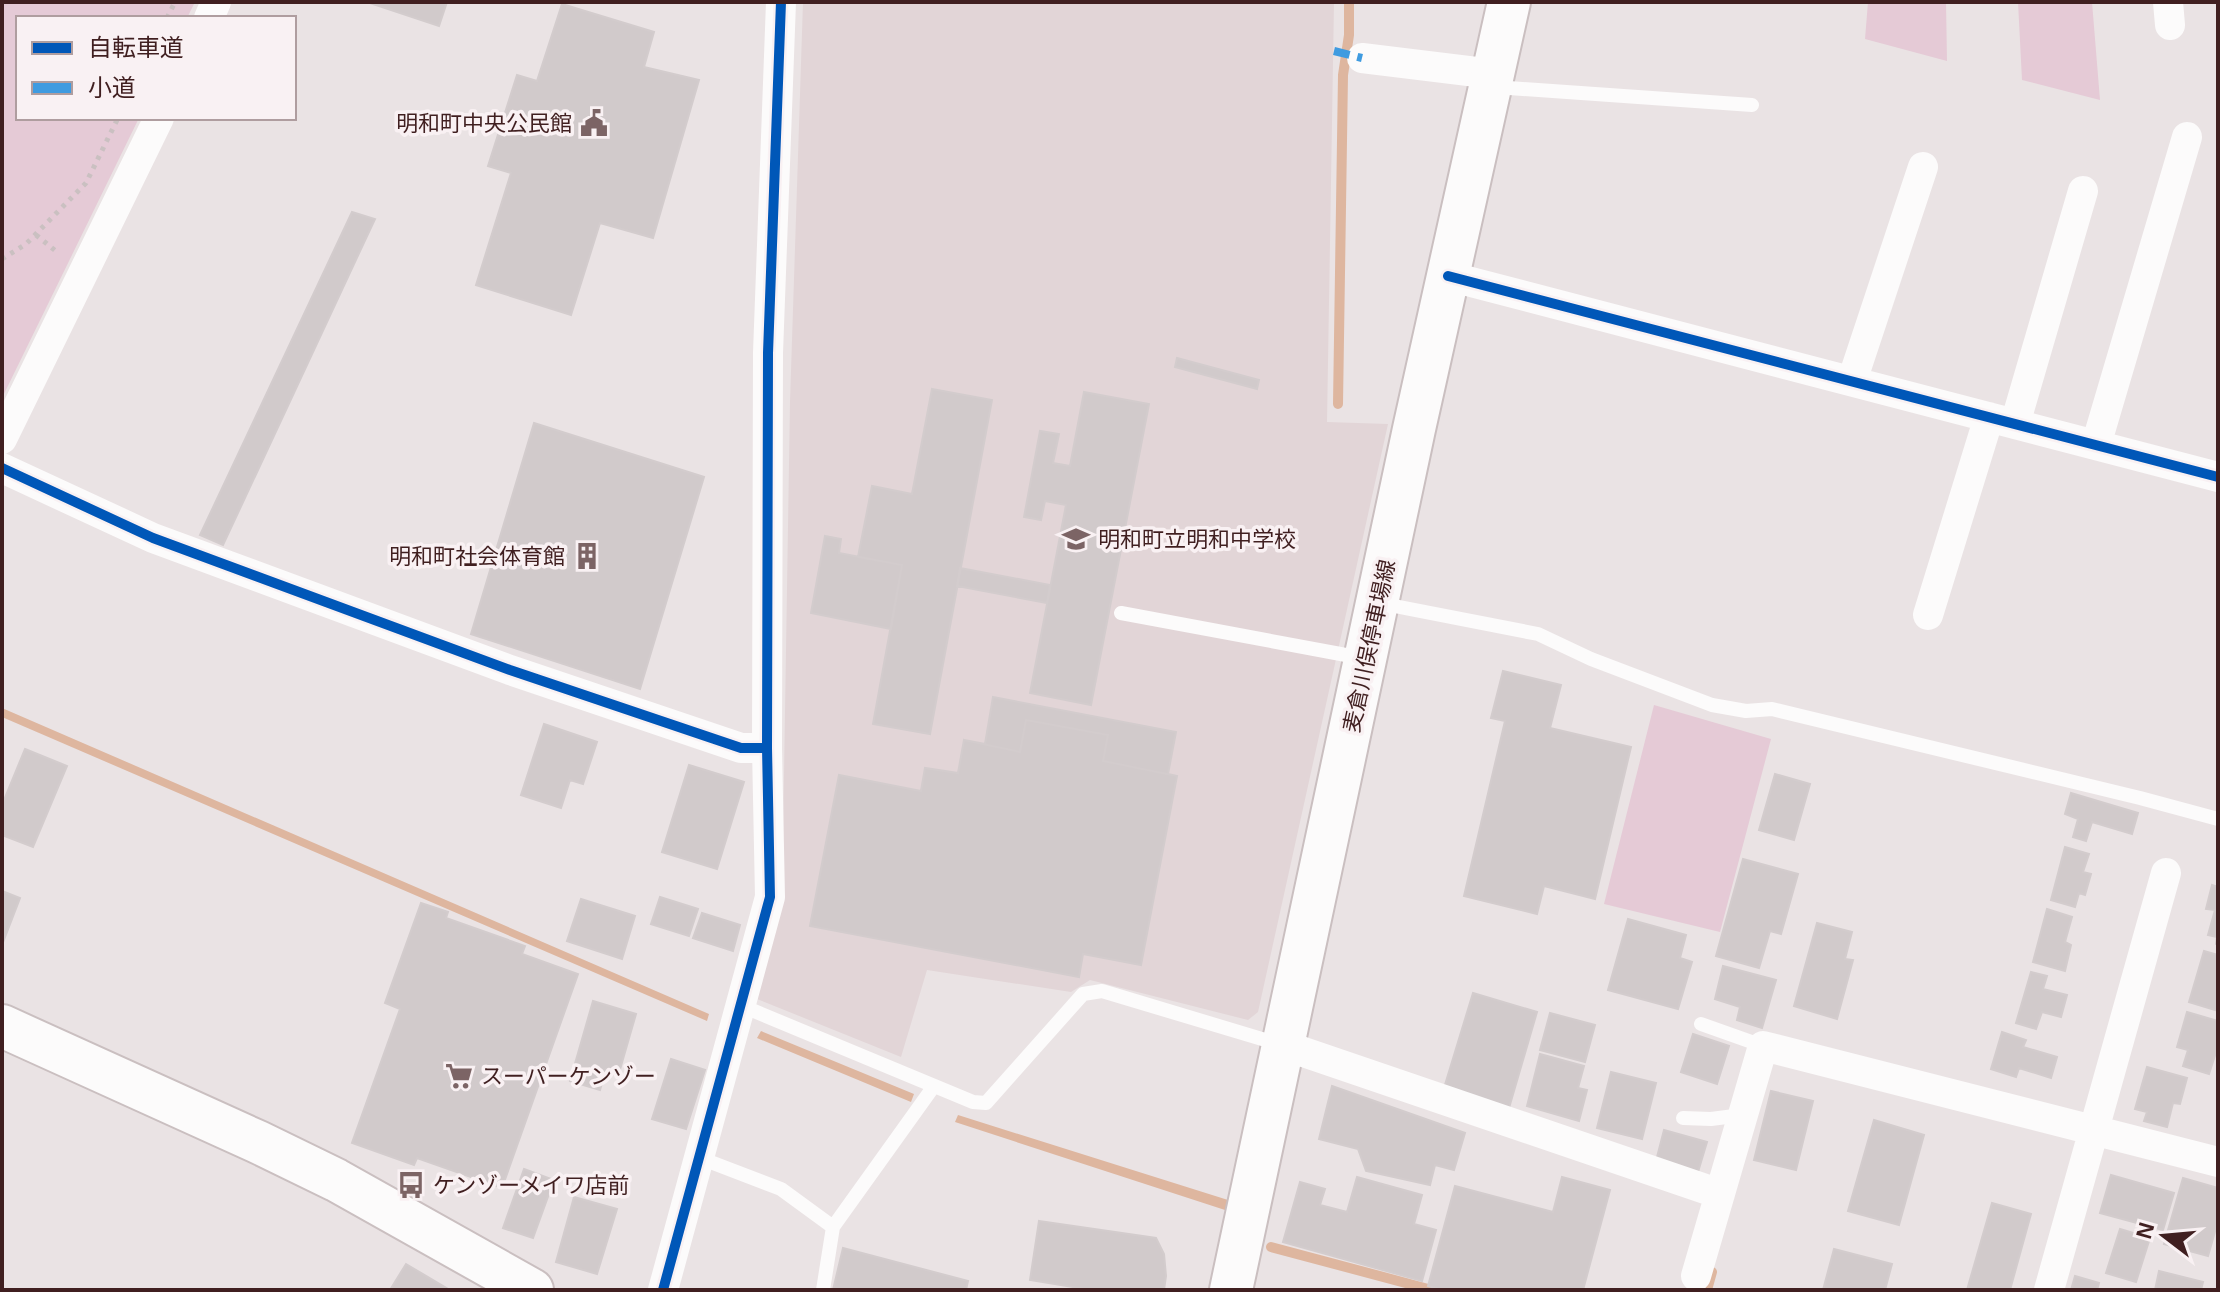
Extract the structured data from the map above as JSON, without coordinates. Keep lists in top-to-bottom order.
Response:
{
  "streets": {
    "main road": ["麦倉川俣停車場線"]
  },
  "places": {
    "public building": ["明和町中央公民館"],
    "school or university": ["明和町立明和中学校"],
    "building": ["明和町社会体育館"],
    "supermarket": ["スーパーケンゾー"],
    "bus stop": ["ケンゾーメイワ店前"]
  },
  "legend": ["自転車道", "小道"],
  "north": "left"
}
